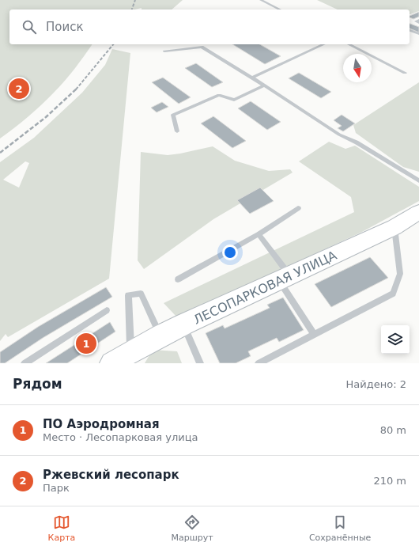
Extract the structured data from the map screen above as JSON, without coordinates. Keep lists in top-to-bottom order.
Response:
{
  "streets": {
    "street": ["ЛЕСОПАРКОВАЯ УЛИЦА"]
  },
  "north": "bottom",
  "page": {
    "search": "Поиск",
    "pins": ["2", "1"],
    "heading": ["Рядом", "Найдено: 2"],
    "list": [
      {
        "mark": "1",
        "name": "ПО Аэродромная",
        "note": "Место · Лесопарковая улица",
        "value": "80 m"
      },
      {
        "mark": "2",
        "name": "Ржевский лесопарк",
        "note": "Парк",
        "value": "210 m"
      }
    ],
    "nav": ["Карта", "Маршрут", "Сохранённые"]
  }
}
